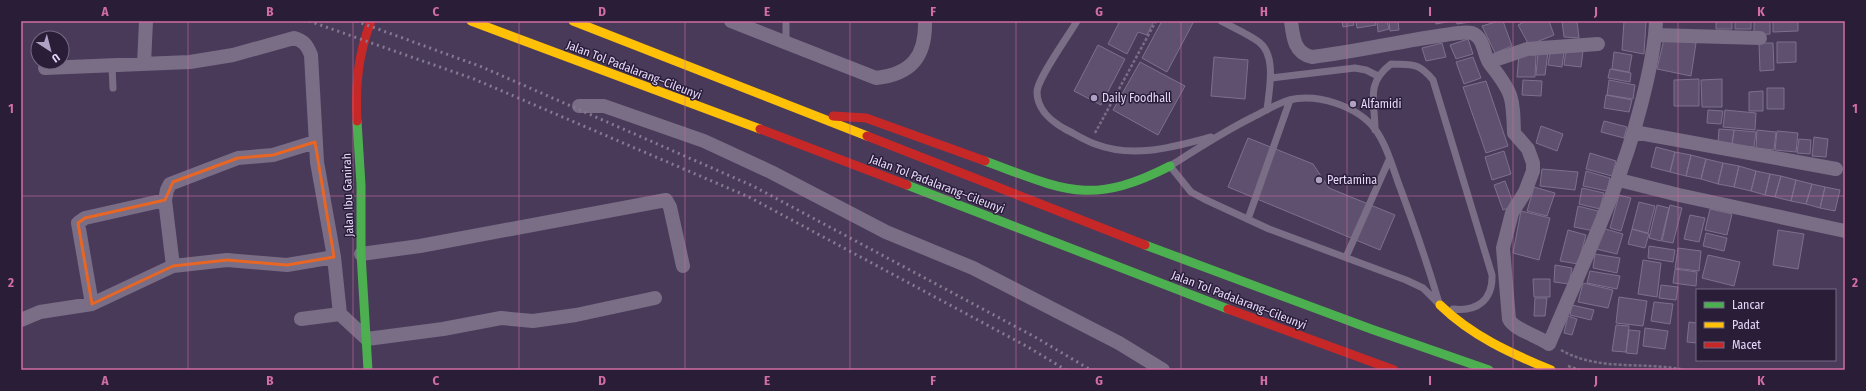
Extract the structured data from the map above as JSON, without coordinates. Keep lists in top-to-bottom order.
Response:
{
  "streets": {
    "main road": ["Jalan Tol Padalarang–Cileunyi", "Jalan Ibu Ganirah"]
  },
  "places": ["Daily Foodhall", "Alfamidi", "Pertamina"],
  "legend": ["Lancar", "Padat", "Macet"],
  "north": "bottom right",
  "grid": {
    "columns": [
      "A",
      "B",
      "C",
      "D",
      "E",
      "F",
      "G",
      "H",
      "I",
      "J",
      "K"
    ],
    "rows": ["1", "2"]
  }
}
